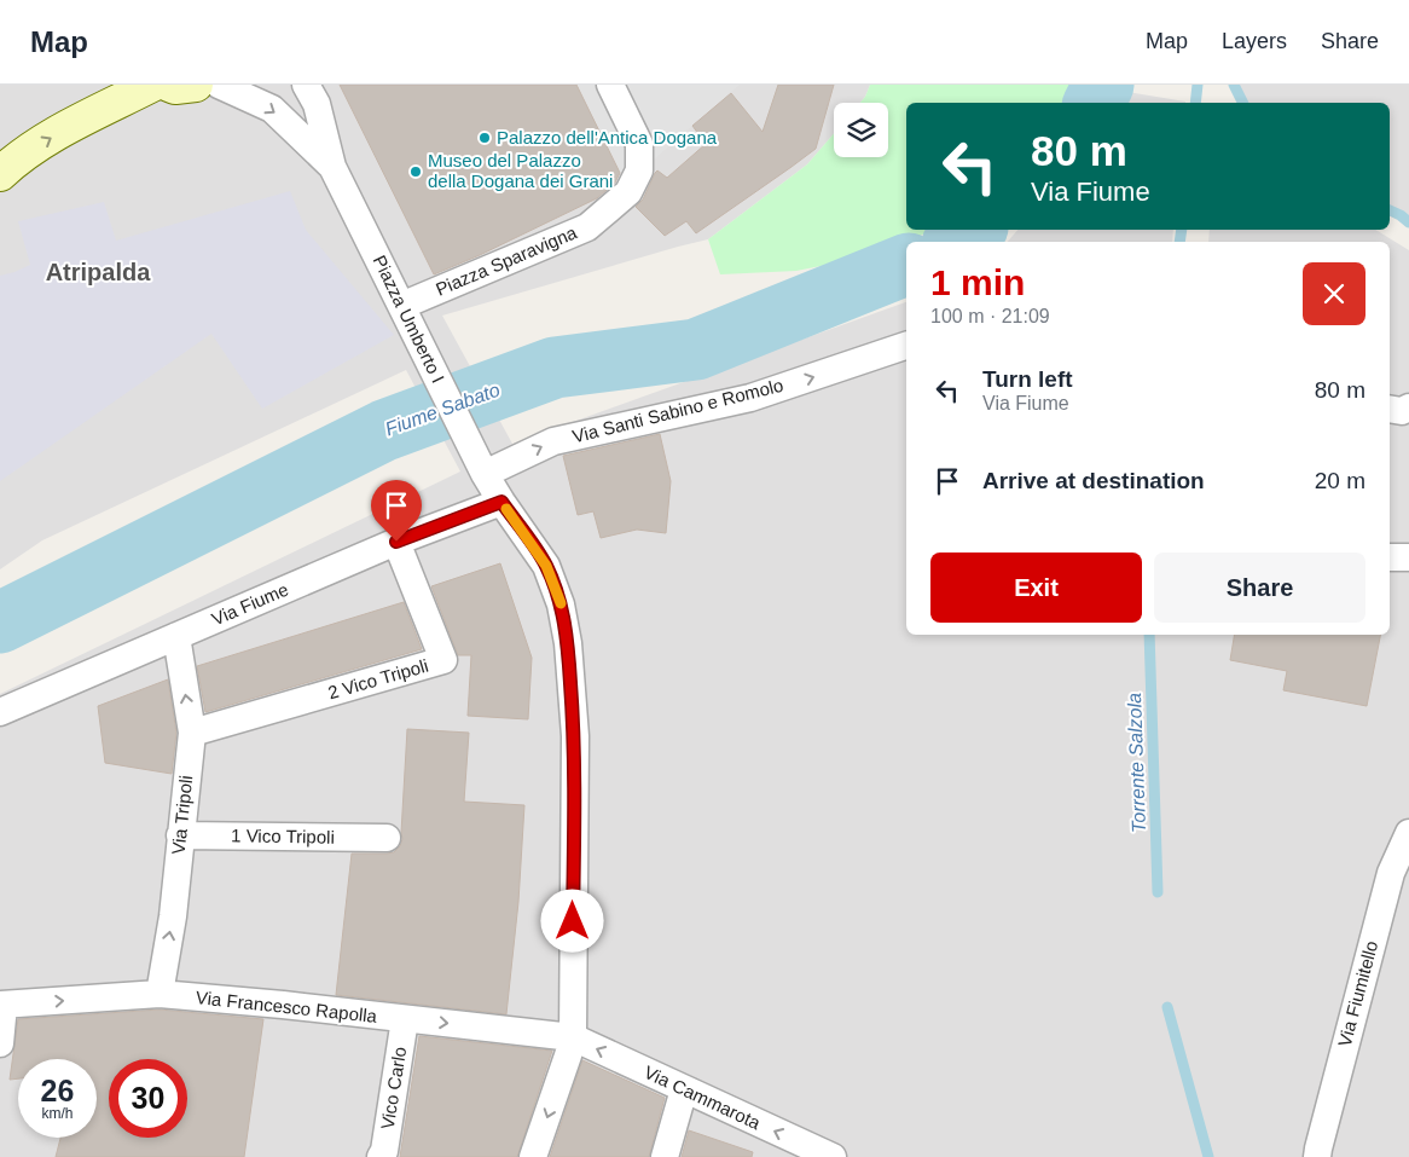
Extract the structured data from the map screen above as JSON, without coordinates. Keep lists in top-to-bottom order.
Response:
{
  "streets": {
    "street": [
      "Piazza Sparavigna",
      "Piazza Umberto I",
      "Via Santi Sabino e Romolo",
      "Via Fiume",
      "2 Vico Tripoli",
      "Via Tripoli",
      "1 Vico Tripoli",
      "Via Fiumitello",
      "Via Francesco Rapolla",
      "Vico Carlo",
      "Via Cammarota"
    ]
  },
  "crossings": [
    ["Piazza Sparavigna", "Piazza Umberto I"],
    ["Piazza Umberto I", "Via Santi Sabino e Romolo"],
    ["Piazza Umberto I", "Via Fiume"],
    ["Piazza Umberto I", "Via Francesco Rapolla"],
    ["Piazza Umberto I", "Via Cammarota"],
    ["Via Fiume", "2 Vico Tripoli"],
    ["Via Fiume", "Via Tripoli"],
    ["2 Vico Tripoli", "Via Tripoli"],
    ["Via Tripoli", "1 Vico Tripoli"],
    ["Via Tripoli", "Via Francesco Rapolla"],
    ["Via Francesco Rapolla", "Vico Carlo"],
    ["Via Francesco Rapolla", "Via Cammarota"]
  ],
  "one_way": [
    "Via Santi Sabino e Romolo",
    "Via Tripoli",
    "Via Francesco Rapolla",
    "Via Cammarota"
  ],
  "districts": ["Atripalda"],
  "water": ["Fiume Sabato", "Torrente Salzola"],
  "places": ["Palazzo dell'Antica Dogana", "Museo del Palazzo della Dogana dei Grani"],
  "page": {
    "header": "Map",
    "nav": ["Map", "Layers", "Share"],
    "turn": ["80 m", "Via Fiume"],
    "heading": ["1 min", "100 m · 21:09"],
    "list": [
      {
        "name": "Turn left",
        "note": "Via Fiume",
        "value": "80 m"
      },
      {
        "name": "Arrive at destination",
        "value": "20 m"
      }
    ],
    "buttons": ["Exit", "Share"],
    "speed": "26 km/h",
    "limit": "30"
  }
}
